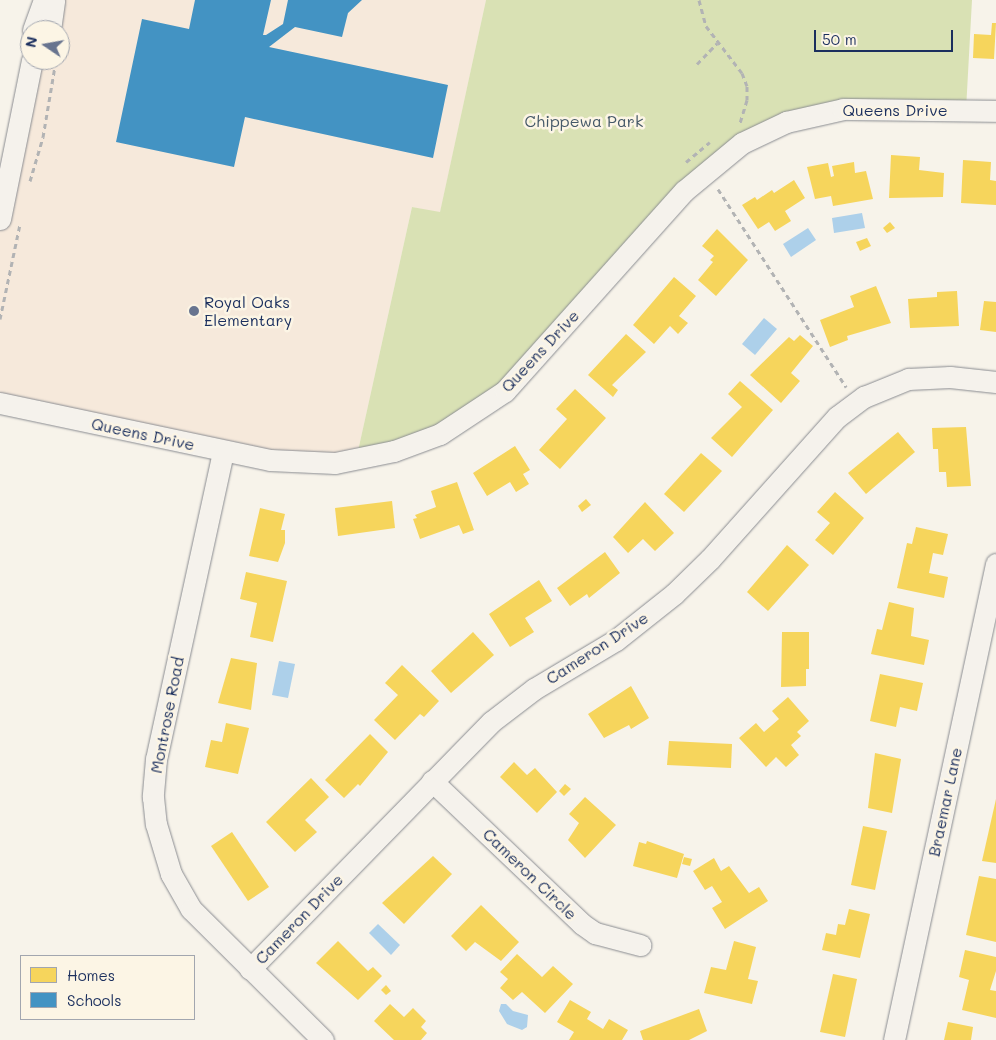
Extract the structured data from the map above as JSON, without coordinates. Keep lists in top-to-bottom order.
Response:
{
  "streets": {
    "street": [
      "Queens Drive",
      "Cameron Drive",
      "Montrose Road",
      "Braemar Lane",
      "Cameron Circle"
    ]
  },
  "crossings": [
    ["Queens Drive", "Montrose Road"],
    ["Cameron Drive", "Montrose Road"],
    ["Cameron Drive", "Cameron Circle"]
  ],
  "parks": ["Chippewa Park"],
  "places": ["Royal Oaks Elementary"],
  "legend": ["Homes", "Schools"],
  "scale_bar": "50 m",
  "north": "left"
}
